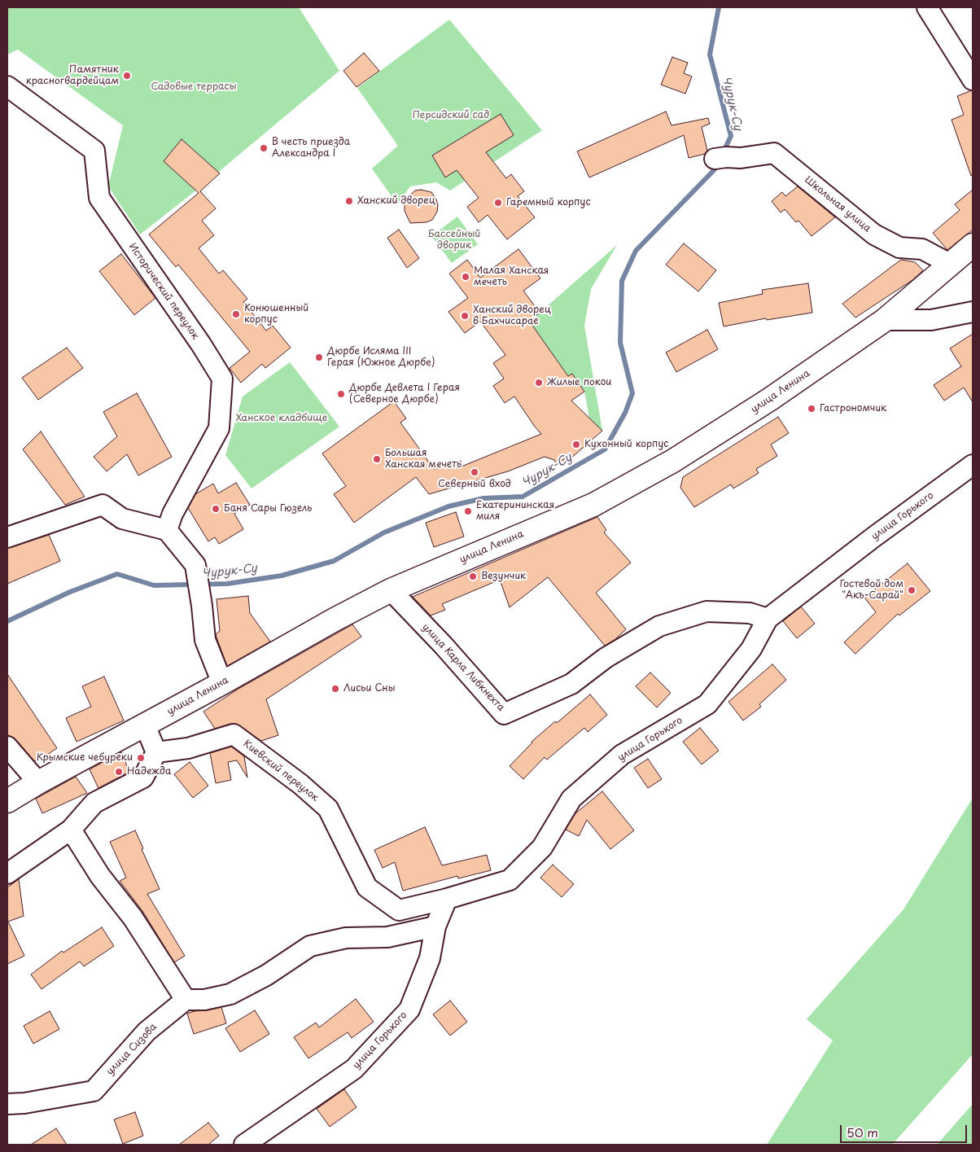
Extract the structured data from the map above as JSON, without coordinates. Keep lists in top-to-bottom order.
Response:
{
  "streets": {
    "main road": ["улица Ленина"],
    "street": [
      "Школьная улица",
      "Исторический переулок",
      "улица Горького",
      "улица Карла Либкнехта",
      "Киевский переулок",
      "улица Сизова"
    ]
  },
  "crossings": [
    ["Школьная улица", "улица Ленина"],
    ["улица Ленина", "улица Карла Либкнехта"],
    ["улица Горького", "улица Карла Либкнехта"],
    ["улица Горького", "Киевский переулок"]
  ],
  "water": ["Чурук-Су"],
  "parks": [
    "Садовые террасы",
    "Персидский сад",
    "Бассейный дворик",
    "Ханское кладбище"
  ],
  "places": [
    "Памятник красногвардейцам",
    "В честь приезда Александра I",
    "Ханский дворец",
    "Гаремный корпус",
    "Малая Ханская мечеть",
    "Конюшенный корпус",
    "Ханский дворец в Бахчисарае",
    "Дюрбе Исляма III Герая (Южное Дюрбе)",
    "Жилые покои",
    "Дюрбе Девлета I Герая (Северное Дюрбе)",
    "Гастрономчик",
    "Кухонный корпус",
    "Большая Ханская мечеть",
    "Северный вход",
    "Баня Сары Гюзель",
    "Екатерининская миля",
    "Везунчик",
    "Гостевой дом \"Акъ-Сарай\"",
    "Лисьи Сны",
    "Крымские чебуреки",
    "Надежда"
  ],
  "scale_bar": "50 m"
}
